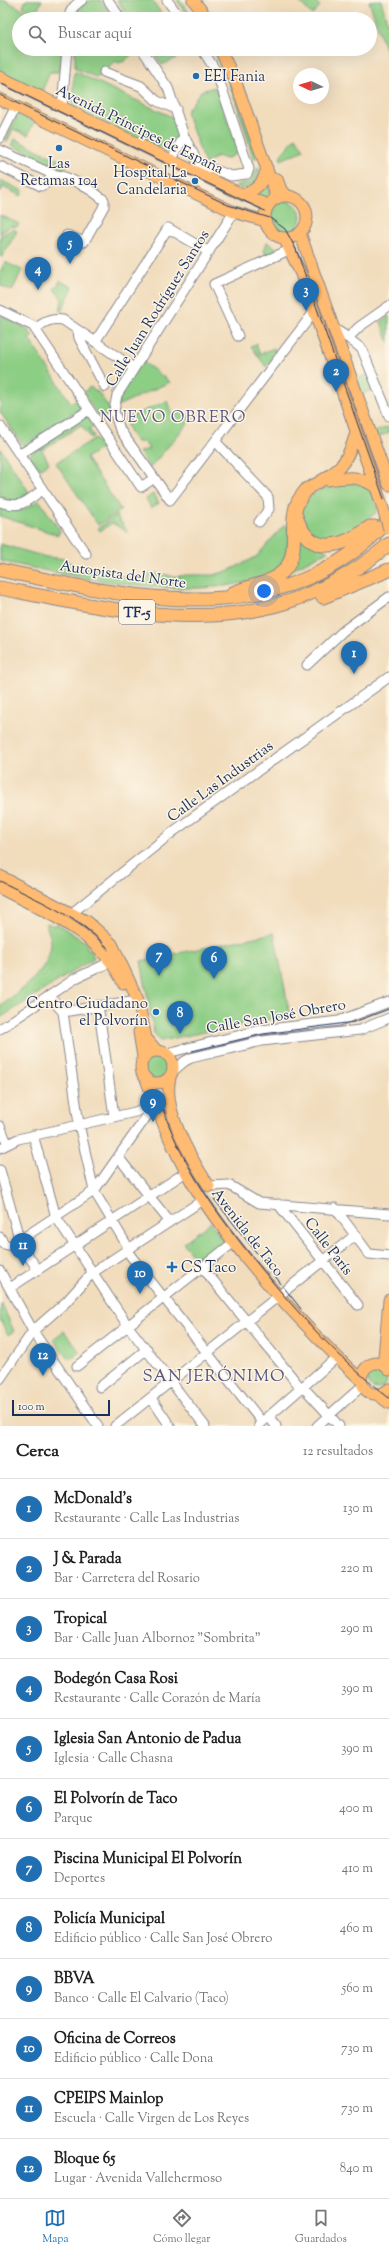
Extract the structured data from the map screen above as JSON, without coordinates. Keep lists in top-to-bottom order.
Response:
{
  "streets": {
    "highway": ["Autopista del Norte", "TF-5"],
    "main road": ["Avenida Príncipes de España", "Avenida de Taco"],
    "street": [
      "Calle Juan Rodríguez Santos",
      "Calle Las Industrias",
      "Calle San José Obrero",
      "Calle París"
    ]
  },
  "crossings": [
    ["Calle San José Obrero", "Avenida de Taco"]
  ],
  "districts": ["NUEVO OBRERO", "SAN JERÓNIMO"],
  "places": {
    "other": [
      "EEI Fania",
      "Las Retamas 104",
      "Hospital La Candelaria",
      "Centro Ciudadano el Polvorín"
    ],
    "health": ["CS Taco"]
  },
  "scale_bar": "100 m",
  "north": "left",
  "page": {
    "search": "Buscar aquí",
    "pins": [
      "5",
      "4",
      "3",
      "2",
      "1",
      "7",
      "6",
      "8",
      "9",
      "11",
      "10",
      "12"
    ],
    "scale": "100 m",
    "heading": ["Cerca", "12 resultados"],
    "list": [
      {
        "mark": "1",
        "name": "McDonald's",
        "note": "Restaurante · Calle Las Industrias",
        "value": "130 m"
      },
      {
        "mark": "2",
        "name": "J & Parada",
        "note": "Bar · Carretera del Rosario",
        "value": "220 m"
      },
      {
        "mark": "3",
        "name": "Tropical",
        "note": "Bar · Calle Juan Albornoz \"Sombrita\"",
        "value": "290 m"
      },
      {
        "mark": "4",
        "name": "Bodegón Casa Rosi",
        "note": "Restaurante · Calle Corazón de María",
        "value": "390 m"
      },
      {
        "mark": "5",
        "name": "Iglesia San Antonio de Padua",
        "note": "Iglesia · Calle Chasna",
        "value": "390 m"
      },
      {
        "mark": "6",
        "name": "El Polvorín de Taco",
        "note": "Parque",
        "value": "400 m"
      },
      {
        "mark": "7",
        "name": "Piscina Municipal El Polvorín",
        "note": "Deportes",
        "value": "410 m"
      },
      {
        "mark": "8",
        "name": "Policía Municipal",
        "note": "Edificio público · Calle San José Obrero",
        "value": "460 m"
      },
      {
        "mark": "9",
        "name": "BBVA",
        "note": "Banco · Calle El Calvario (Taco)",
        "value": "560 m"
      },
      {
        "mark": "10",
        "name": "Oficina de Correos",
        "note": "Edificio público · Calle Dona",
        "value": "730 m"
      },
      {
        "mark": "11",
        "name": "CPEIPS Mainlop",
        "note": "Escuela · Calle Virgen de Los Reyes",
        "value": "730 m"
      },
      {
        "mark": "12",
        "name": "Bloque 65",
        "note": "Lugar · Avenida Vallehermoso",
        "value": "840 m"
      }
    ],
    "nav": ["Mapa", "Cómo llegar", "Guardados"]
  }
}
